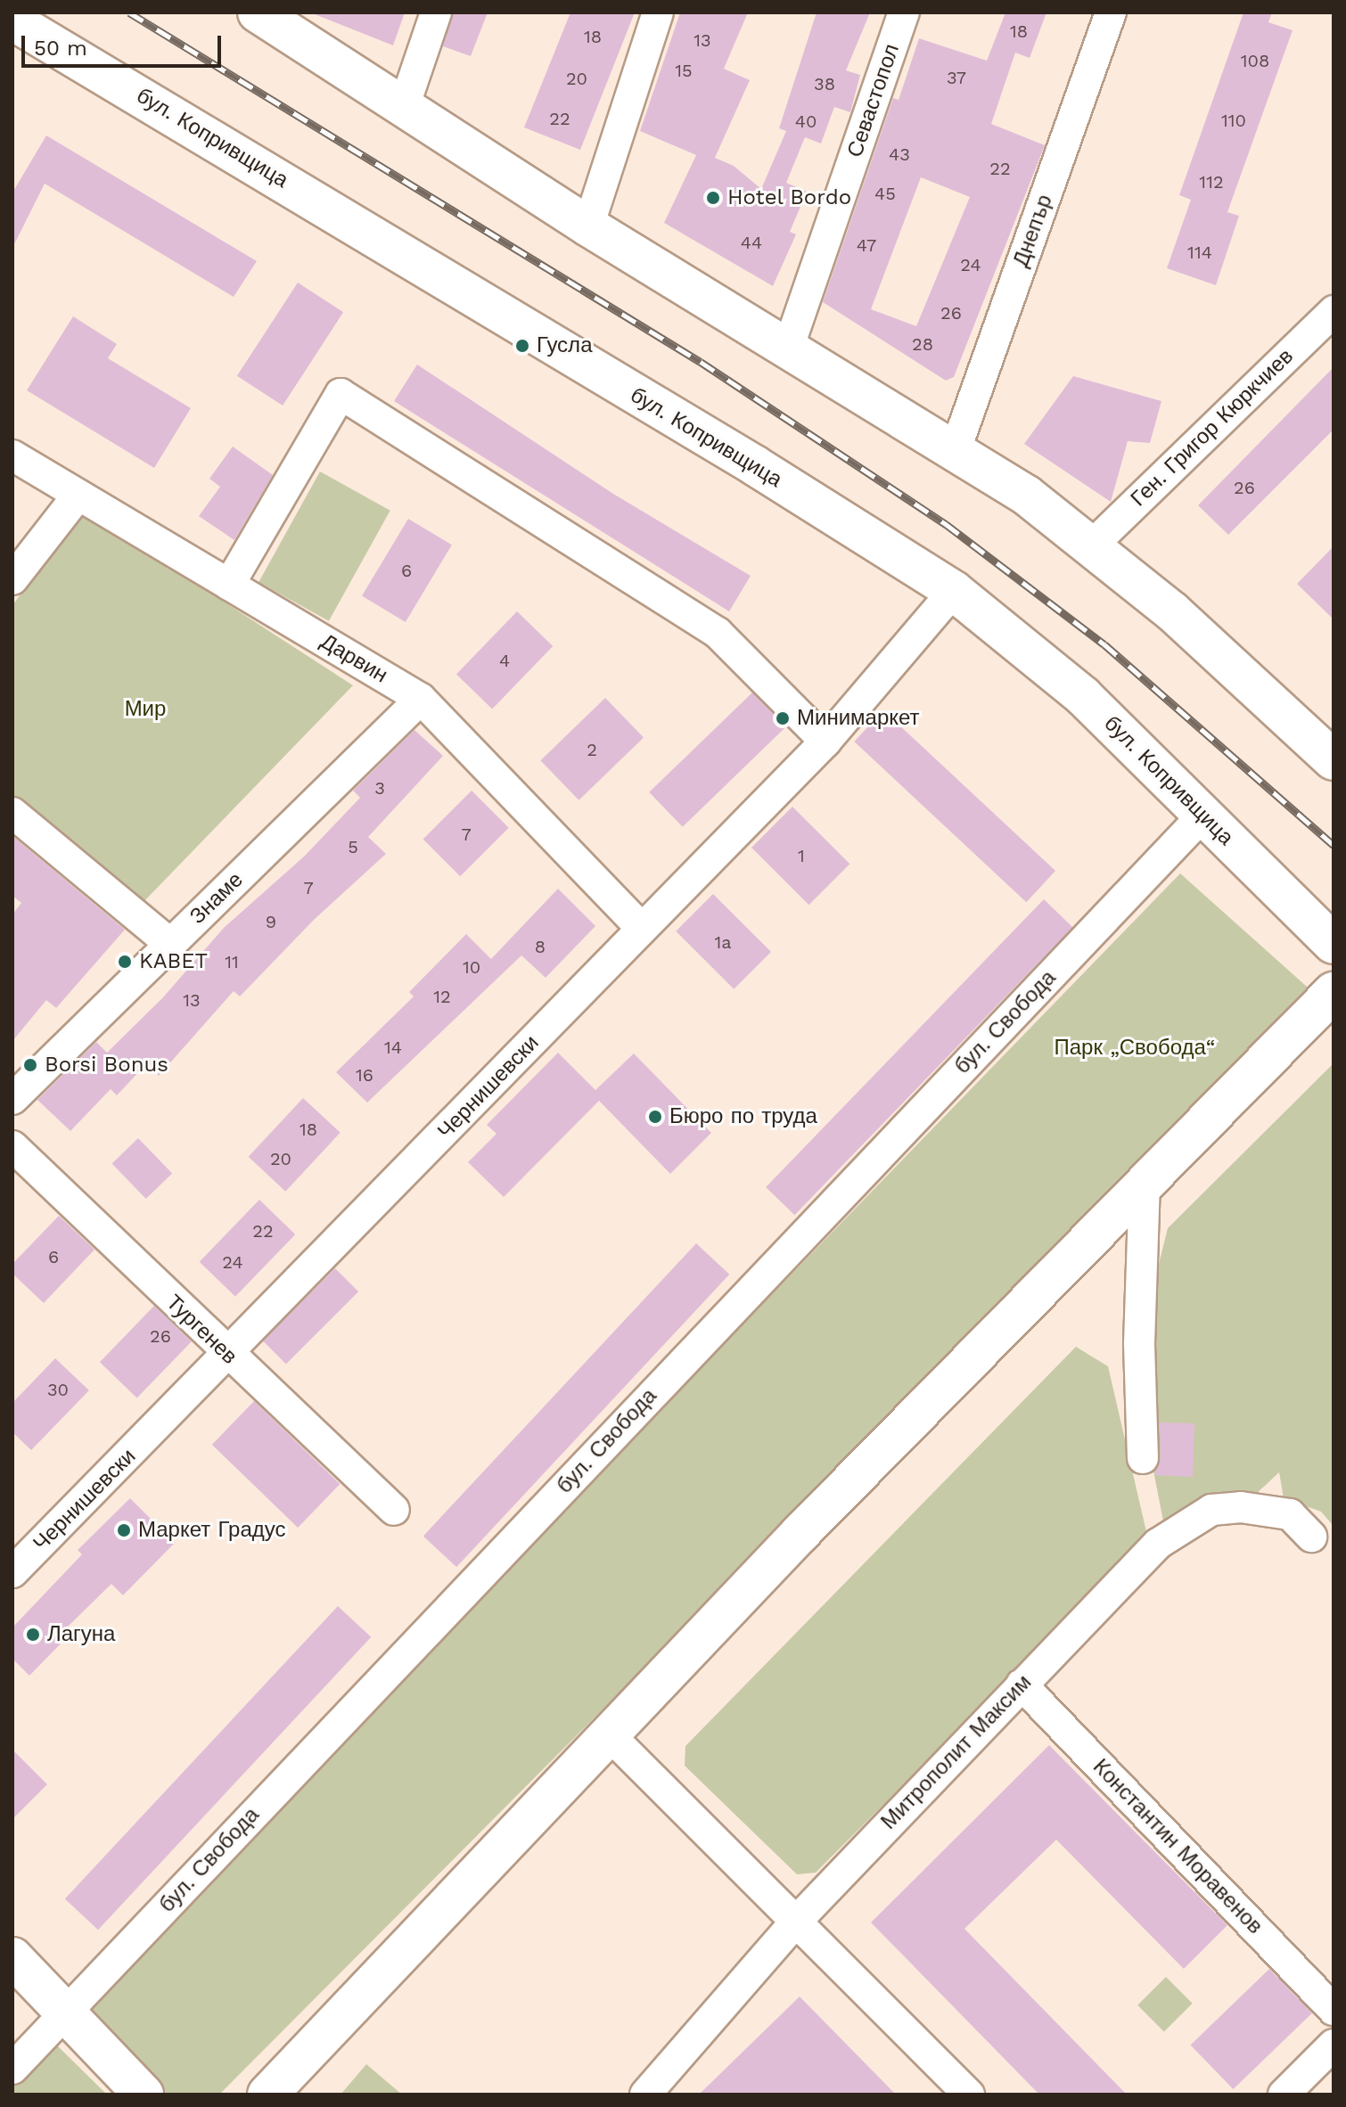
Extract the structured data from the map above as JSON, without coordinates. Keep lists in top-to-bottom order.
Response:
{
  "streets": {
    "main road": ["бул. Копривщица"],
    "street": [
      "Севастопол",
      "Днепър",
      "Ген. Григор Кюркчиев",
      "Дарвин",
      "Знаме",
      "бул. Свобода",
      "Чернишевски",
      "Тургенев",
      "Митрополит Максим",
      "Константин Моравенов"
    ]
  },
  "crossings": [
    ["бул. Копривщица", "бул. Свобода"],
    ["бул. Копривщица", "Чернишевски"],
    ["Дарвин", "Знаме"],
    ["Дарвин", "Чернишевски"],
    ["Чернишевски", "Тургенев"],
    ["Митрополит Максим", "Константин Моравенов"]
  ],
  "parks": ["Мир", "Парк „Свобода“"],
  "places": [
    "Hotel Bordo",
    "Гусла",
    "Минимаркет",
    "KABET",
    "Borsi Bonus",
    "Бюро по труда",
    "Маркет Градус",
    "Лагуна"
  ],
  "house_numbers": [
    "18",
    "18",
    "13",
    "108",
    "15",
    "37",
    "20",
    "38",
    "22",
    "110",
    "40",
    "43",
    "22",
    "112",
    "45",
    "44",
    "47",
    "114",
    "24",
    "26",
    "28",
    "26",
    "6",
    "4",
    "2",
    "3",
    "7",
    "5",
    "1",
    "7",
    "9",
    "1a",
    "8",
    "11",
    "10",
    "12",
    "13",
    "14",
    "16",
    "18",
    "20",
    "22",
    "6",
    "24",
    "26",
    "30"
  ],
  "scale_bar": "50 m"
}
